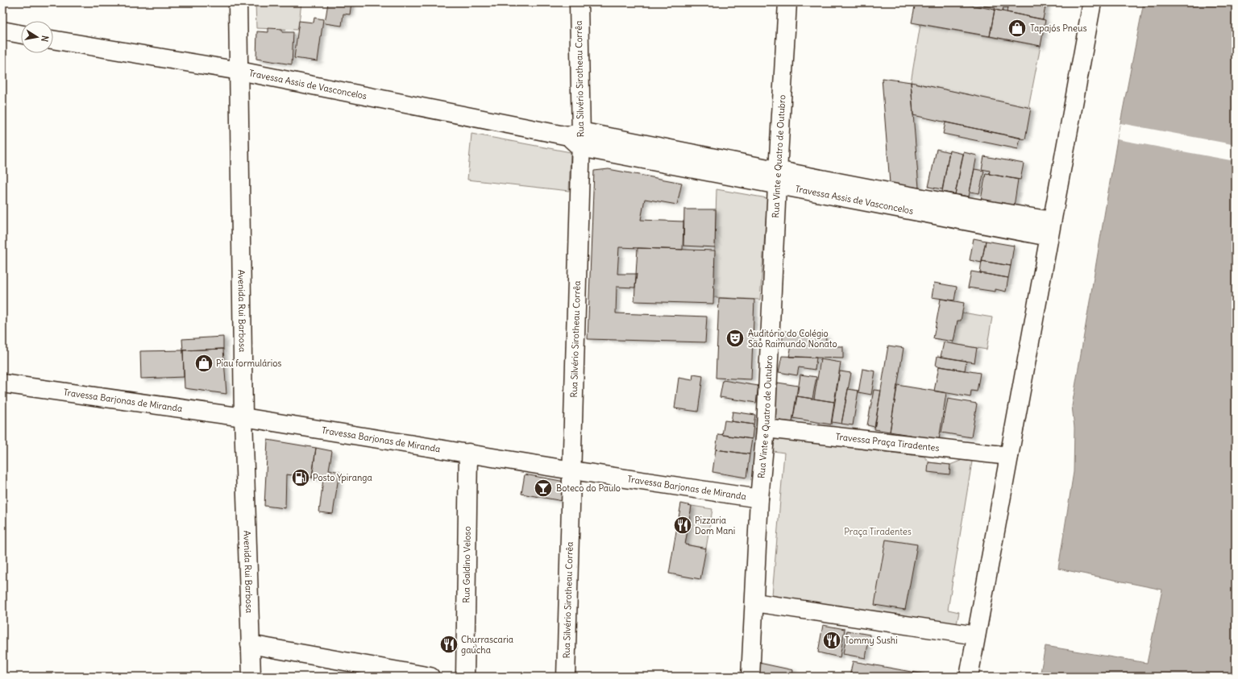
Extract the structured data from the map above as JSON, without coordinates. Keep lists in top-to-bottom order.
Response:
{
  "streets": {
    "street": [
      "Rua Silvério Sirotheau Corrêa",
      "Travessa Assis de Vasconcelos",
      "Rua Vinte e Quatro de Outubro",
      "Avenida Rui Barbosa",
      "Travessa Barjonas de Miranda",
      "Travessa Praça Tiradentes",
      "Rua Galdino Veloso"
    ]
  },
  "crossings": [
    ["Rua Silvério Sirotheau Corrêa", "Travessa Assis de Vasconcelos"],
    ["Rua Silvério Sirotheau Corrêa", "Travessa Barjonas de Miranda"],
    ["Travessa Assis de Vasconcelos", "Rua Vinte e Quatro de Outubro"],
    ["Travessa Assis de Vasconcelos", "Avenida Rui Barbosa"],
    ["Rua Vinte e Quatro de Outubro", "Travessa Barjonas de Miranda"],
    ["Rua Vinte e Quatro de Outubro", "Travessa Praça Tiradentes"],
    ["Avenida Rui Barbosa", "Travessa Barjonas de Miranda"],
    ["Travessa Barjonas de Miranda", "Rua Galdino Veloso"]
  ],
  "parks": ["Praça Tiradentes"],
  "places": {
    "shop": ["Tapajós Pneus", "Piau formulários"],
    "theatre": ["Auditório do Colégio São Raimundo Nonato"],
    "fuel station": ["Posto Ypiranga"],
    "bar": ["Boteco do Paulo"],
    "restaurant": ["Pizzaria Dom Mani", "Tommy Sushi", "Churrascaria gaúcha"]
  },
  "north": "right"
}
